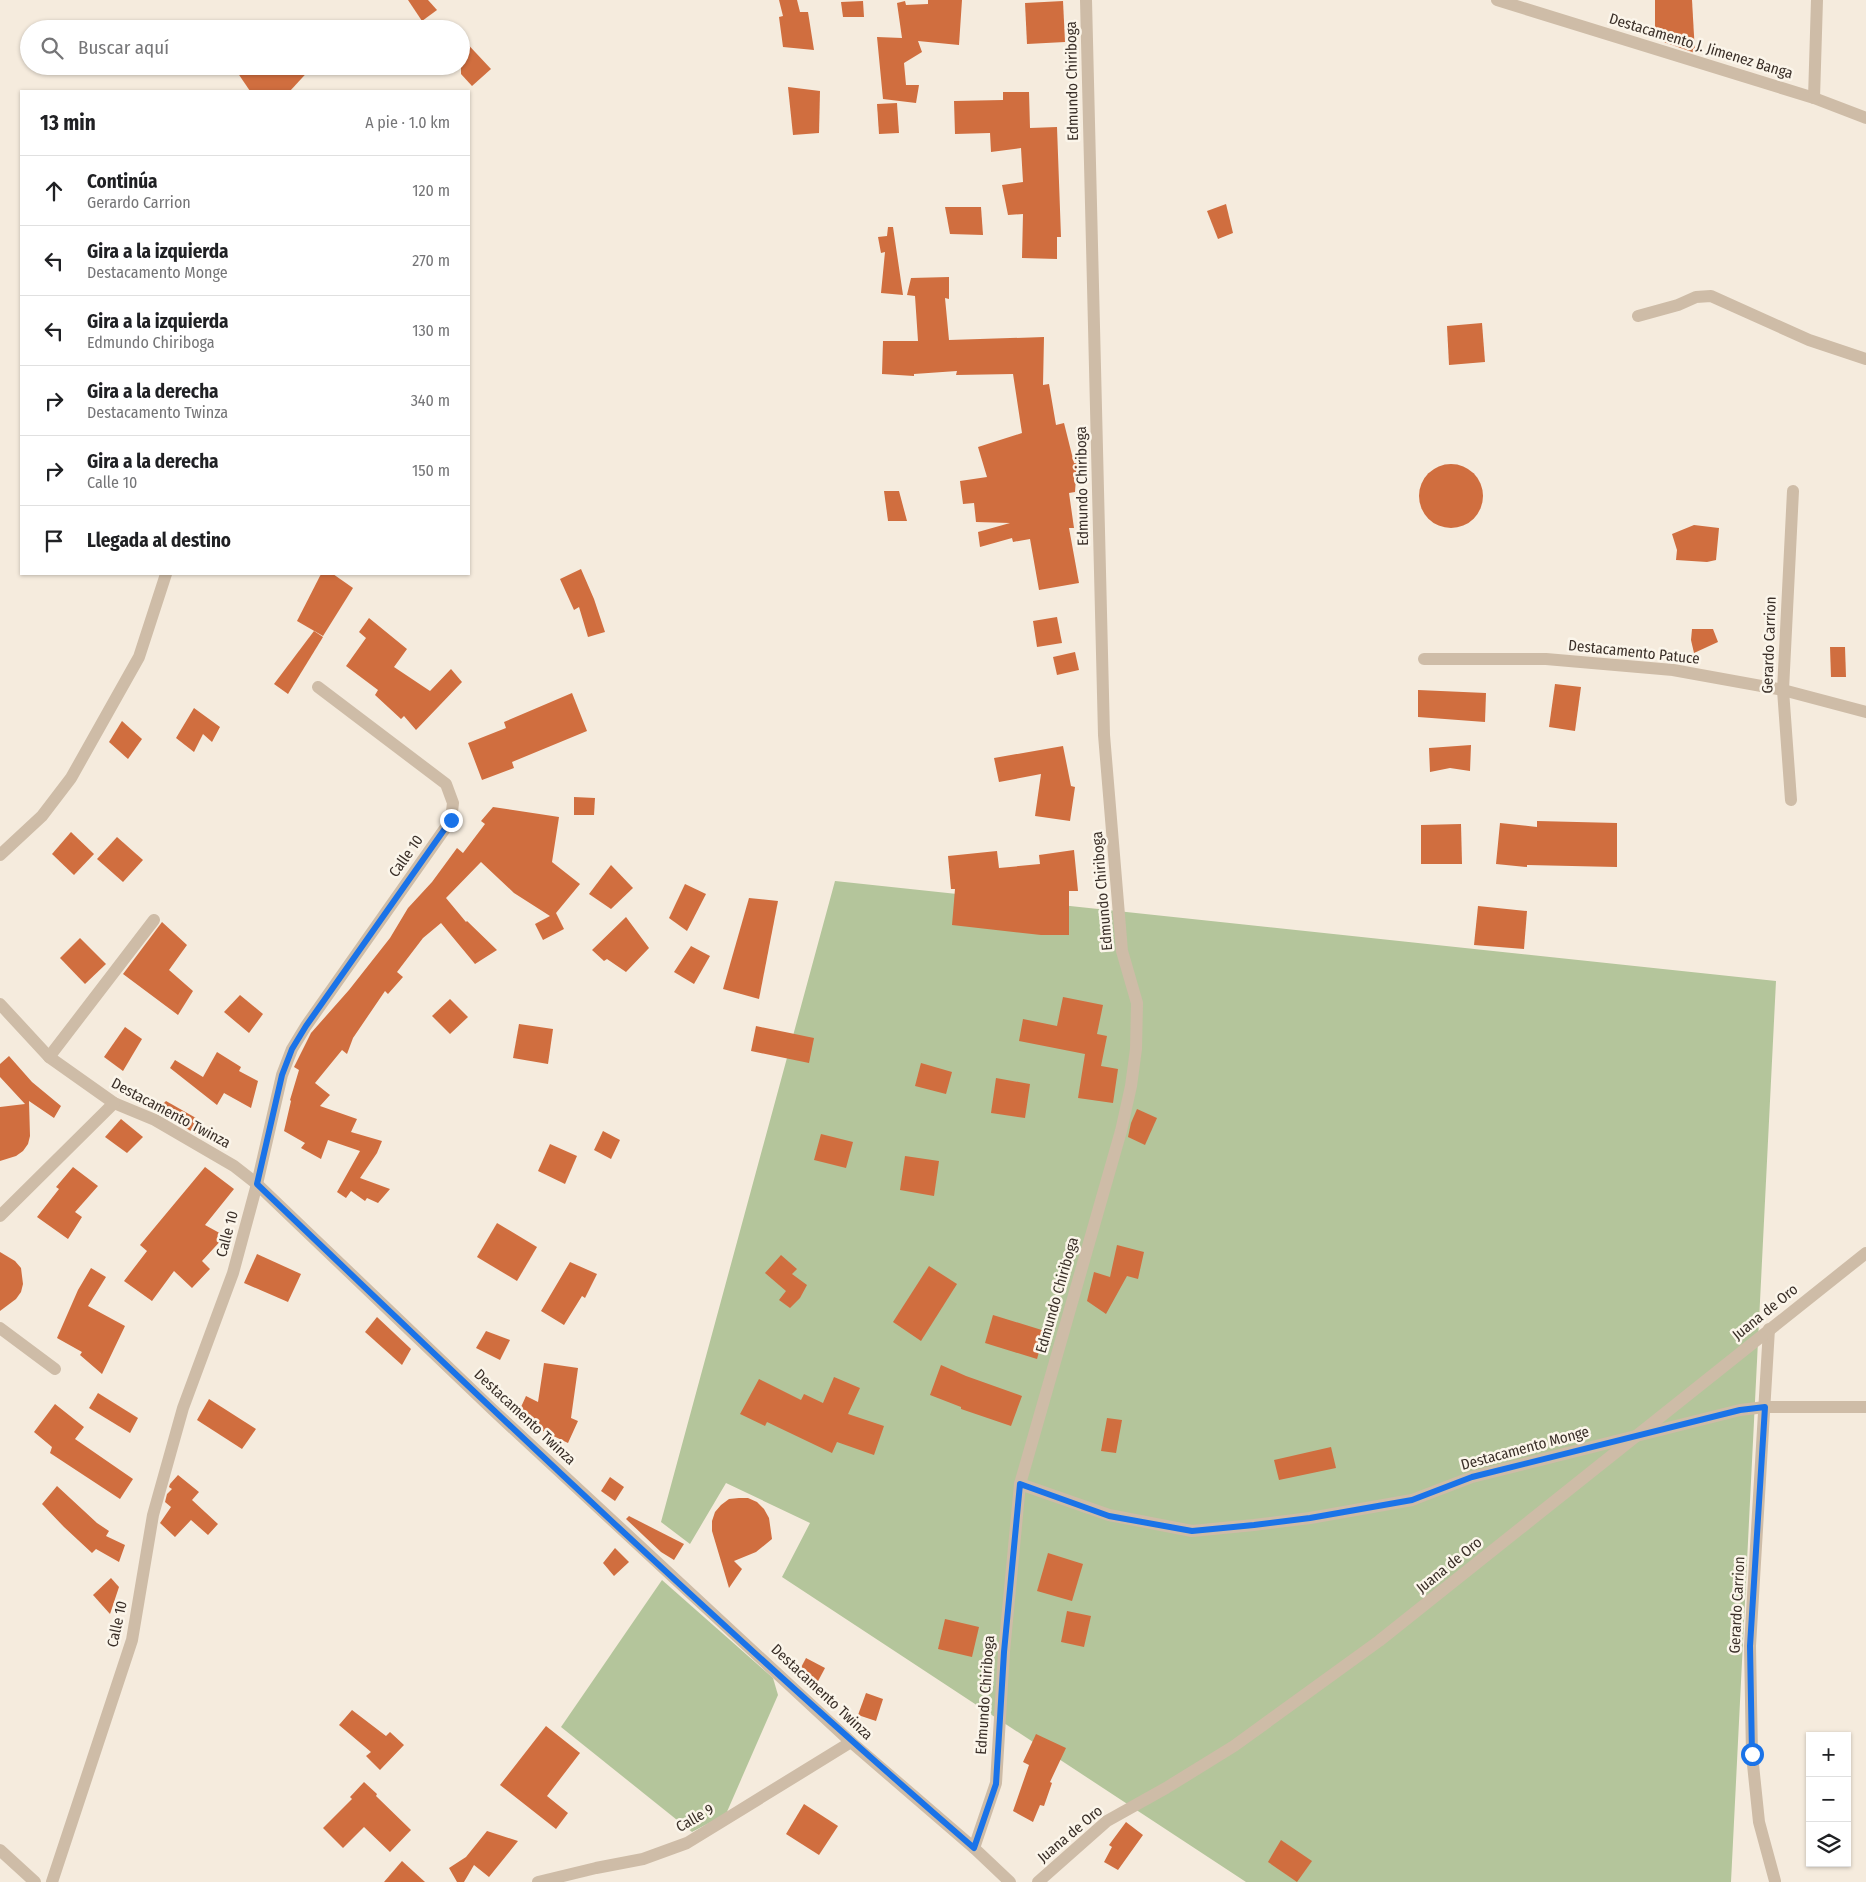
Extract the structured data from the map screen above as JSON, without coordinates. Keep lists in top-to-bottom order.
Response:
{
  "streets": {
    "street": [
      "Destacamento J. Jimenez Banga",
      "Edmundo Chiriboga",
      "Gerardo Carrion",
      "Destacamento Patuce",
      "Calle 10",
      "Destacamento Twinza",
      "Juana de Oro",
      "Destacamento Monge",
      "Calle 9"
    ]
  },
  "crossings": [
    ["Edmundo Chiriboga", "Destacamento Twinza"],
    ["Edmundo Chiriboga", "Destacamento Monge"],
    ["Gerardo Carrion", "Destacamento Patuce"],
    ["Gerardo Carrion", "Juana de Oro"],
    ["Gerardo Carrion", "Destacamento Monge"],
    ["Calle 10", "Destacamento Twinza"],
    ["Destacamento Twinza", "Calle 9"],
    ["Juana de Oro", "Destacamento Monge"]
  ],
  "page": {
    "search": "Buscar aquí",
    "heading": ["13 min", "A pie · 1.0 km"],
    "list": [
      ["Continúa", "Gerardo Carrion", "120 m"],
      ["Gira a la izquierda", "Destacamento Monge", "270 m"],
      ["Gira a la izquierda", "Edmundo Chiriboga", "130 m"],
      ["Gira a la derecha", "Destacamento Twinza", "340 m"],
      ["Gira a la derecha", "Calle 10", "150 m"],
      "Llegada al destino"
    ],
    "map_buttons": ["+", "−"]
  }
}
